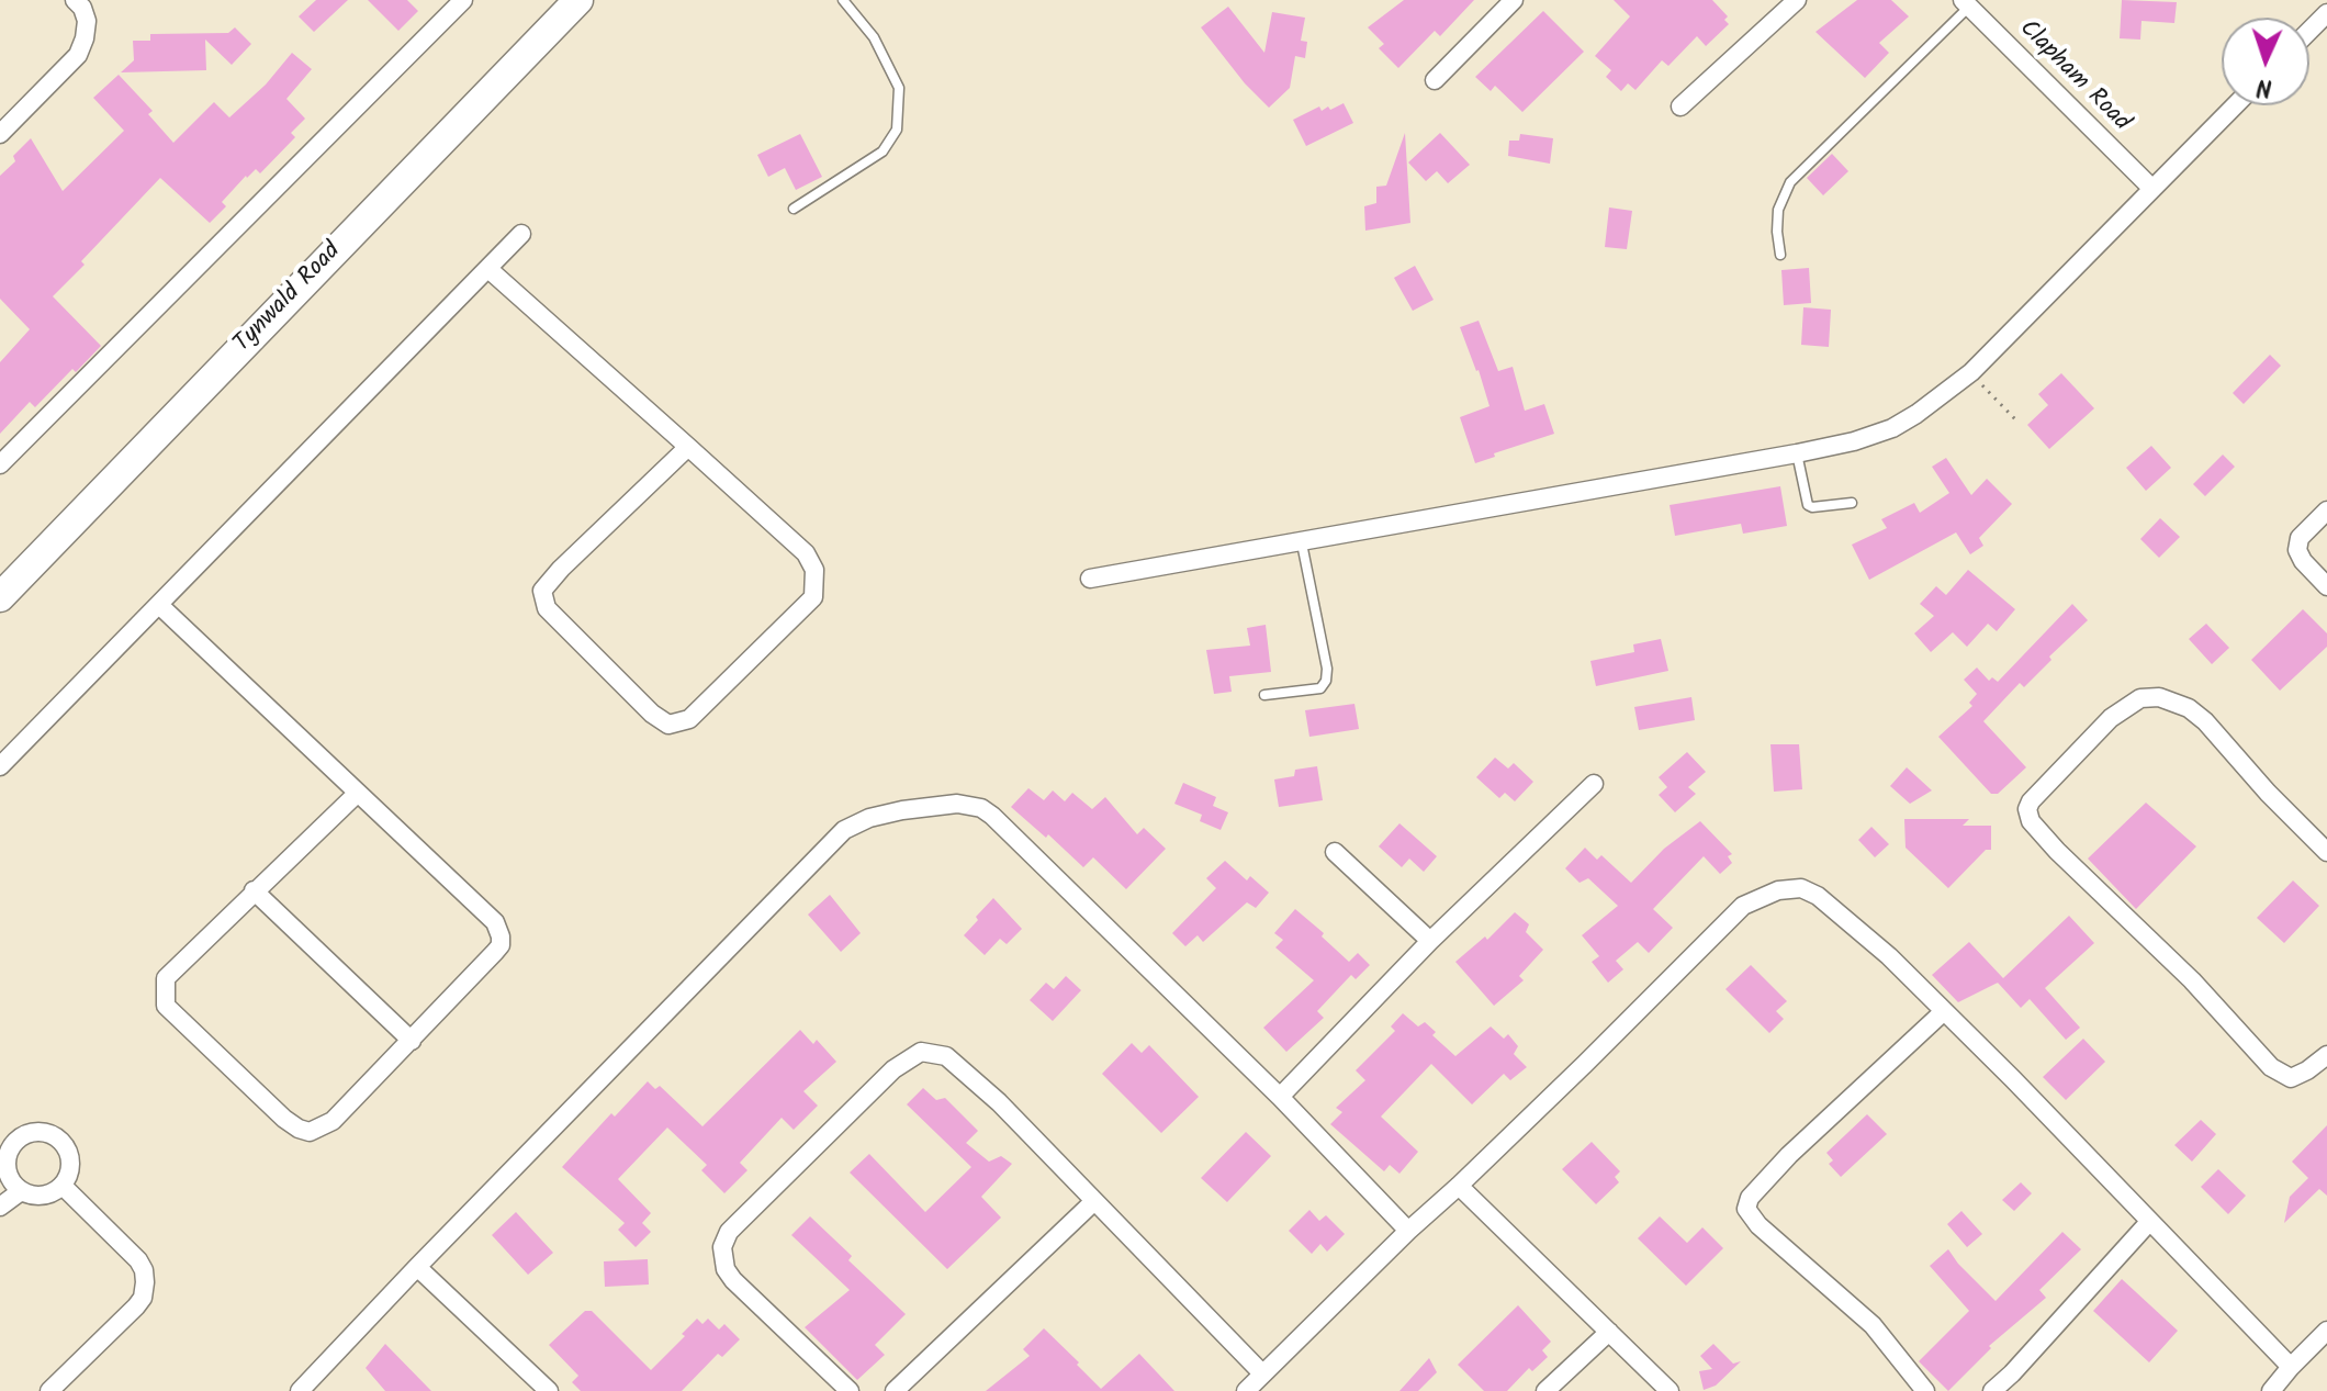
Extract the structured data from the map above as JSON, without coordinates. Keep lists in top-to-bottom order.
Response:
{
  "streets": {
    "main road": ["Tynwald Road"],
    "street": ["Clapham Road"]
  },
  "north": "bottom"
}
